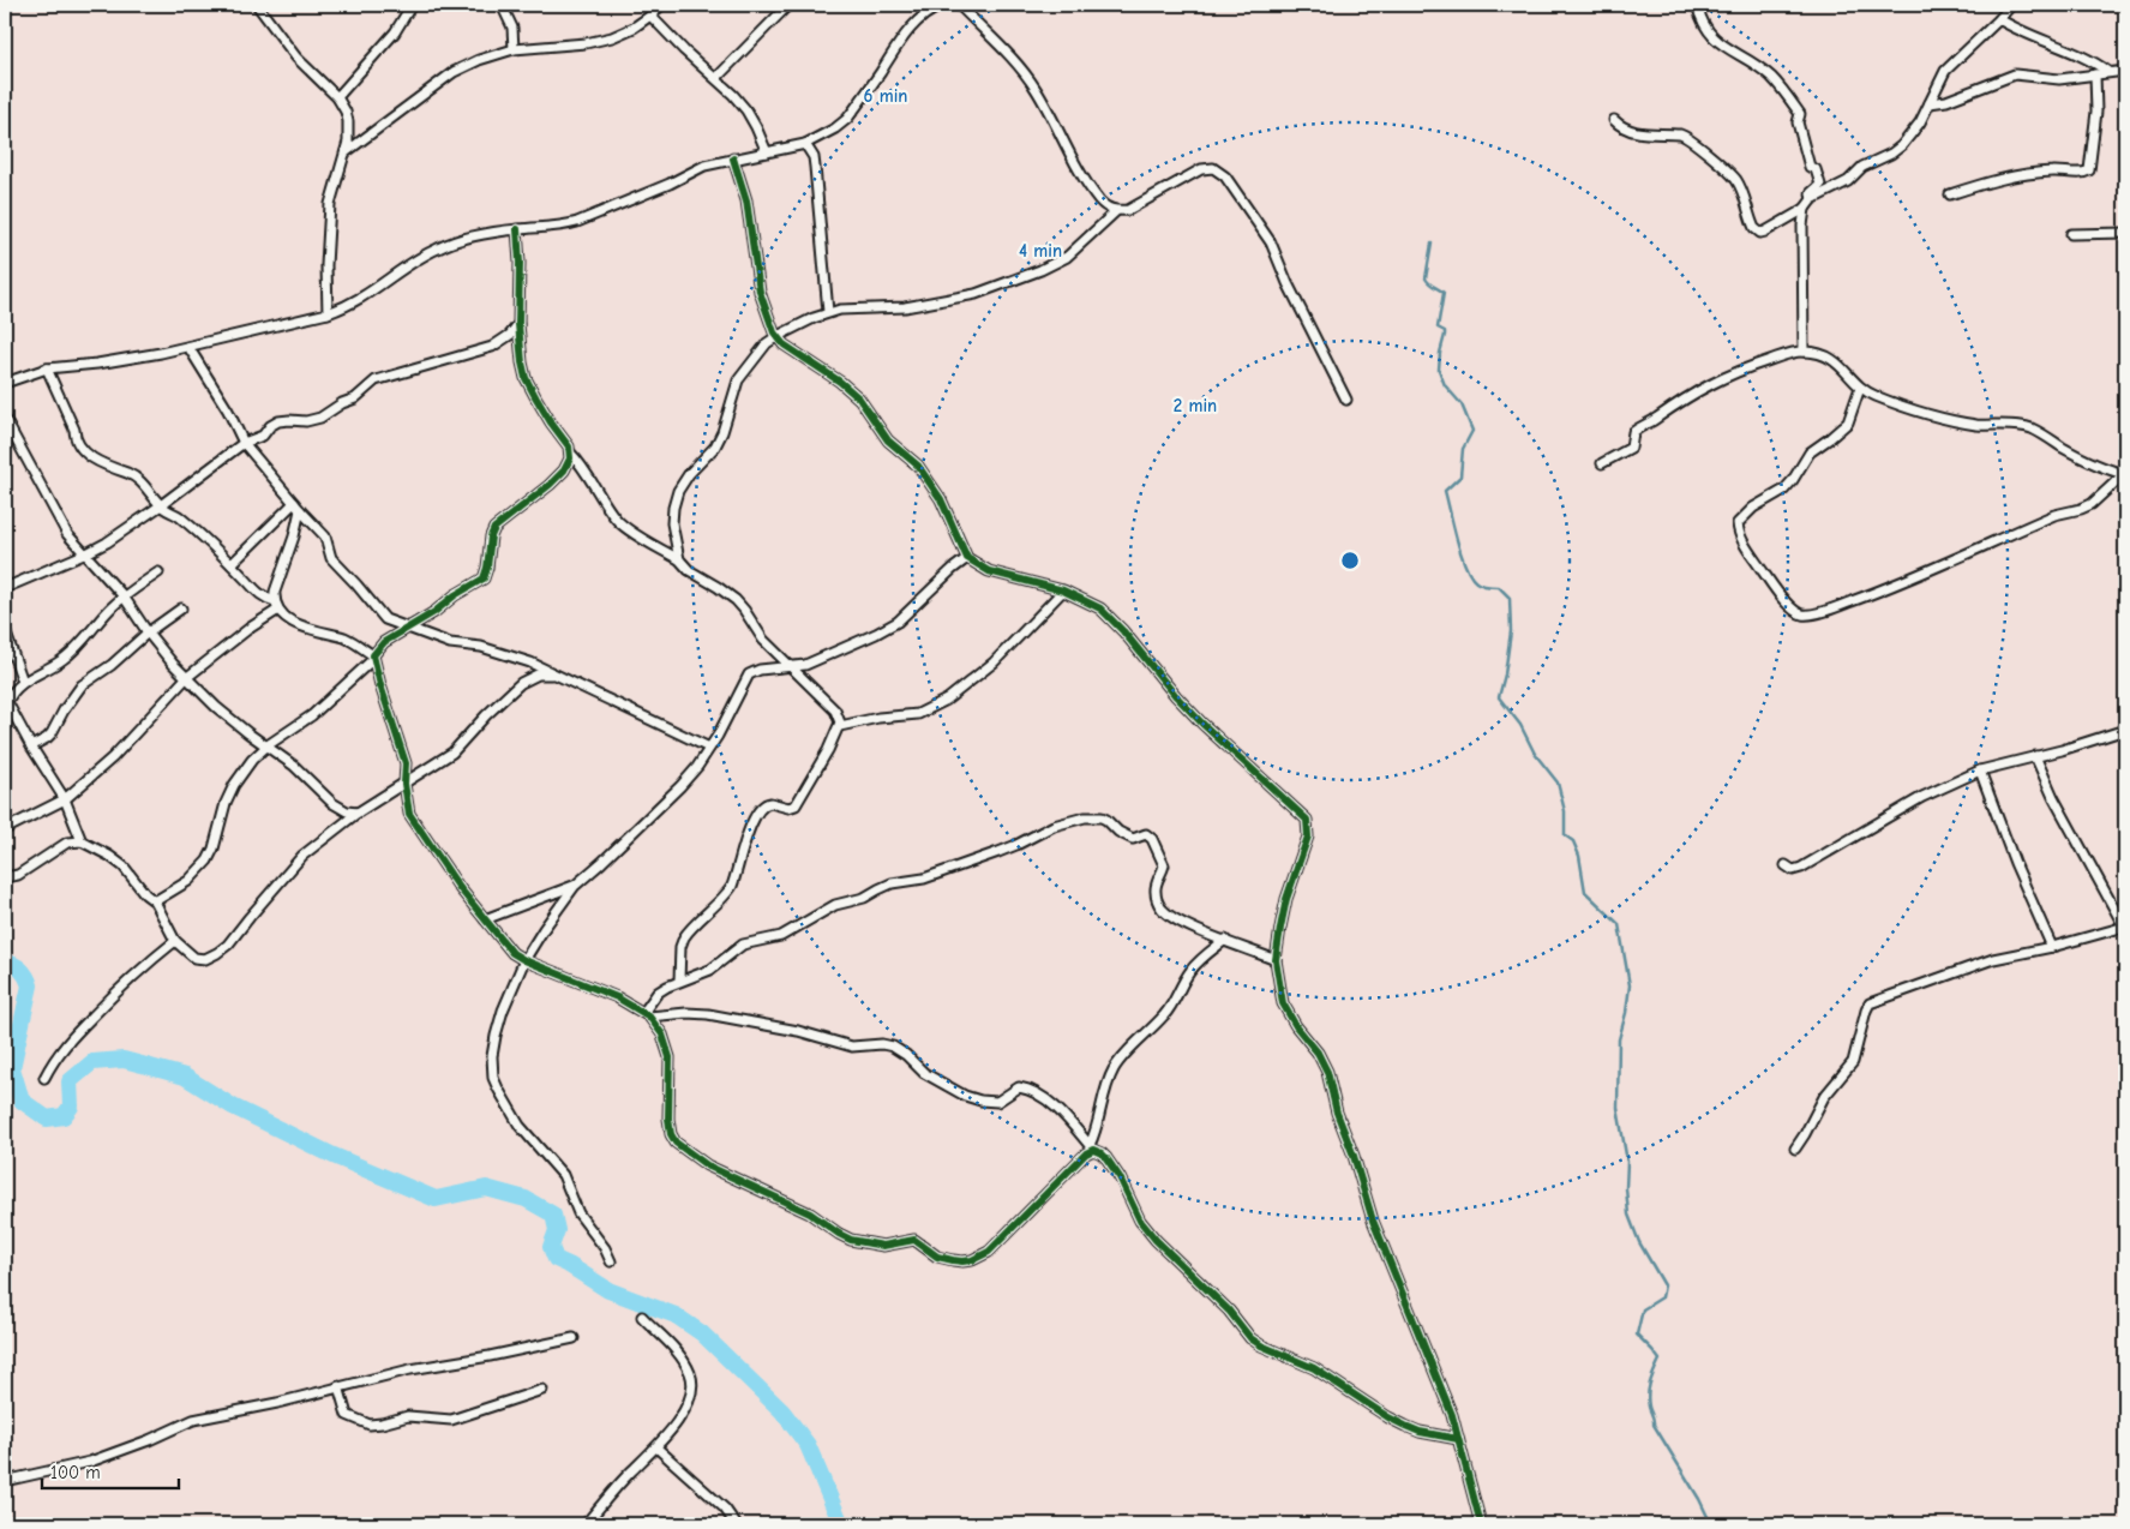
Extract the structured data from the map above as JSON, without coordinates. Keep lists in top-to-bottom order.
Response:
{
  "scale_bar": "100 m",
  "rings": ["6 min", "4 min", "2 min"]
}
